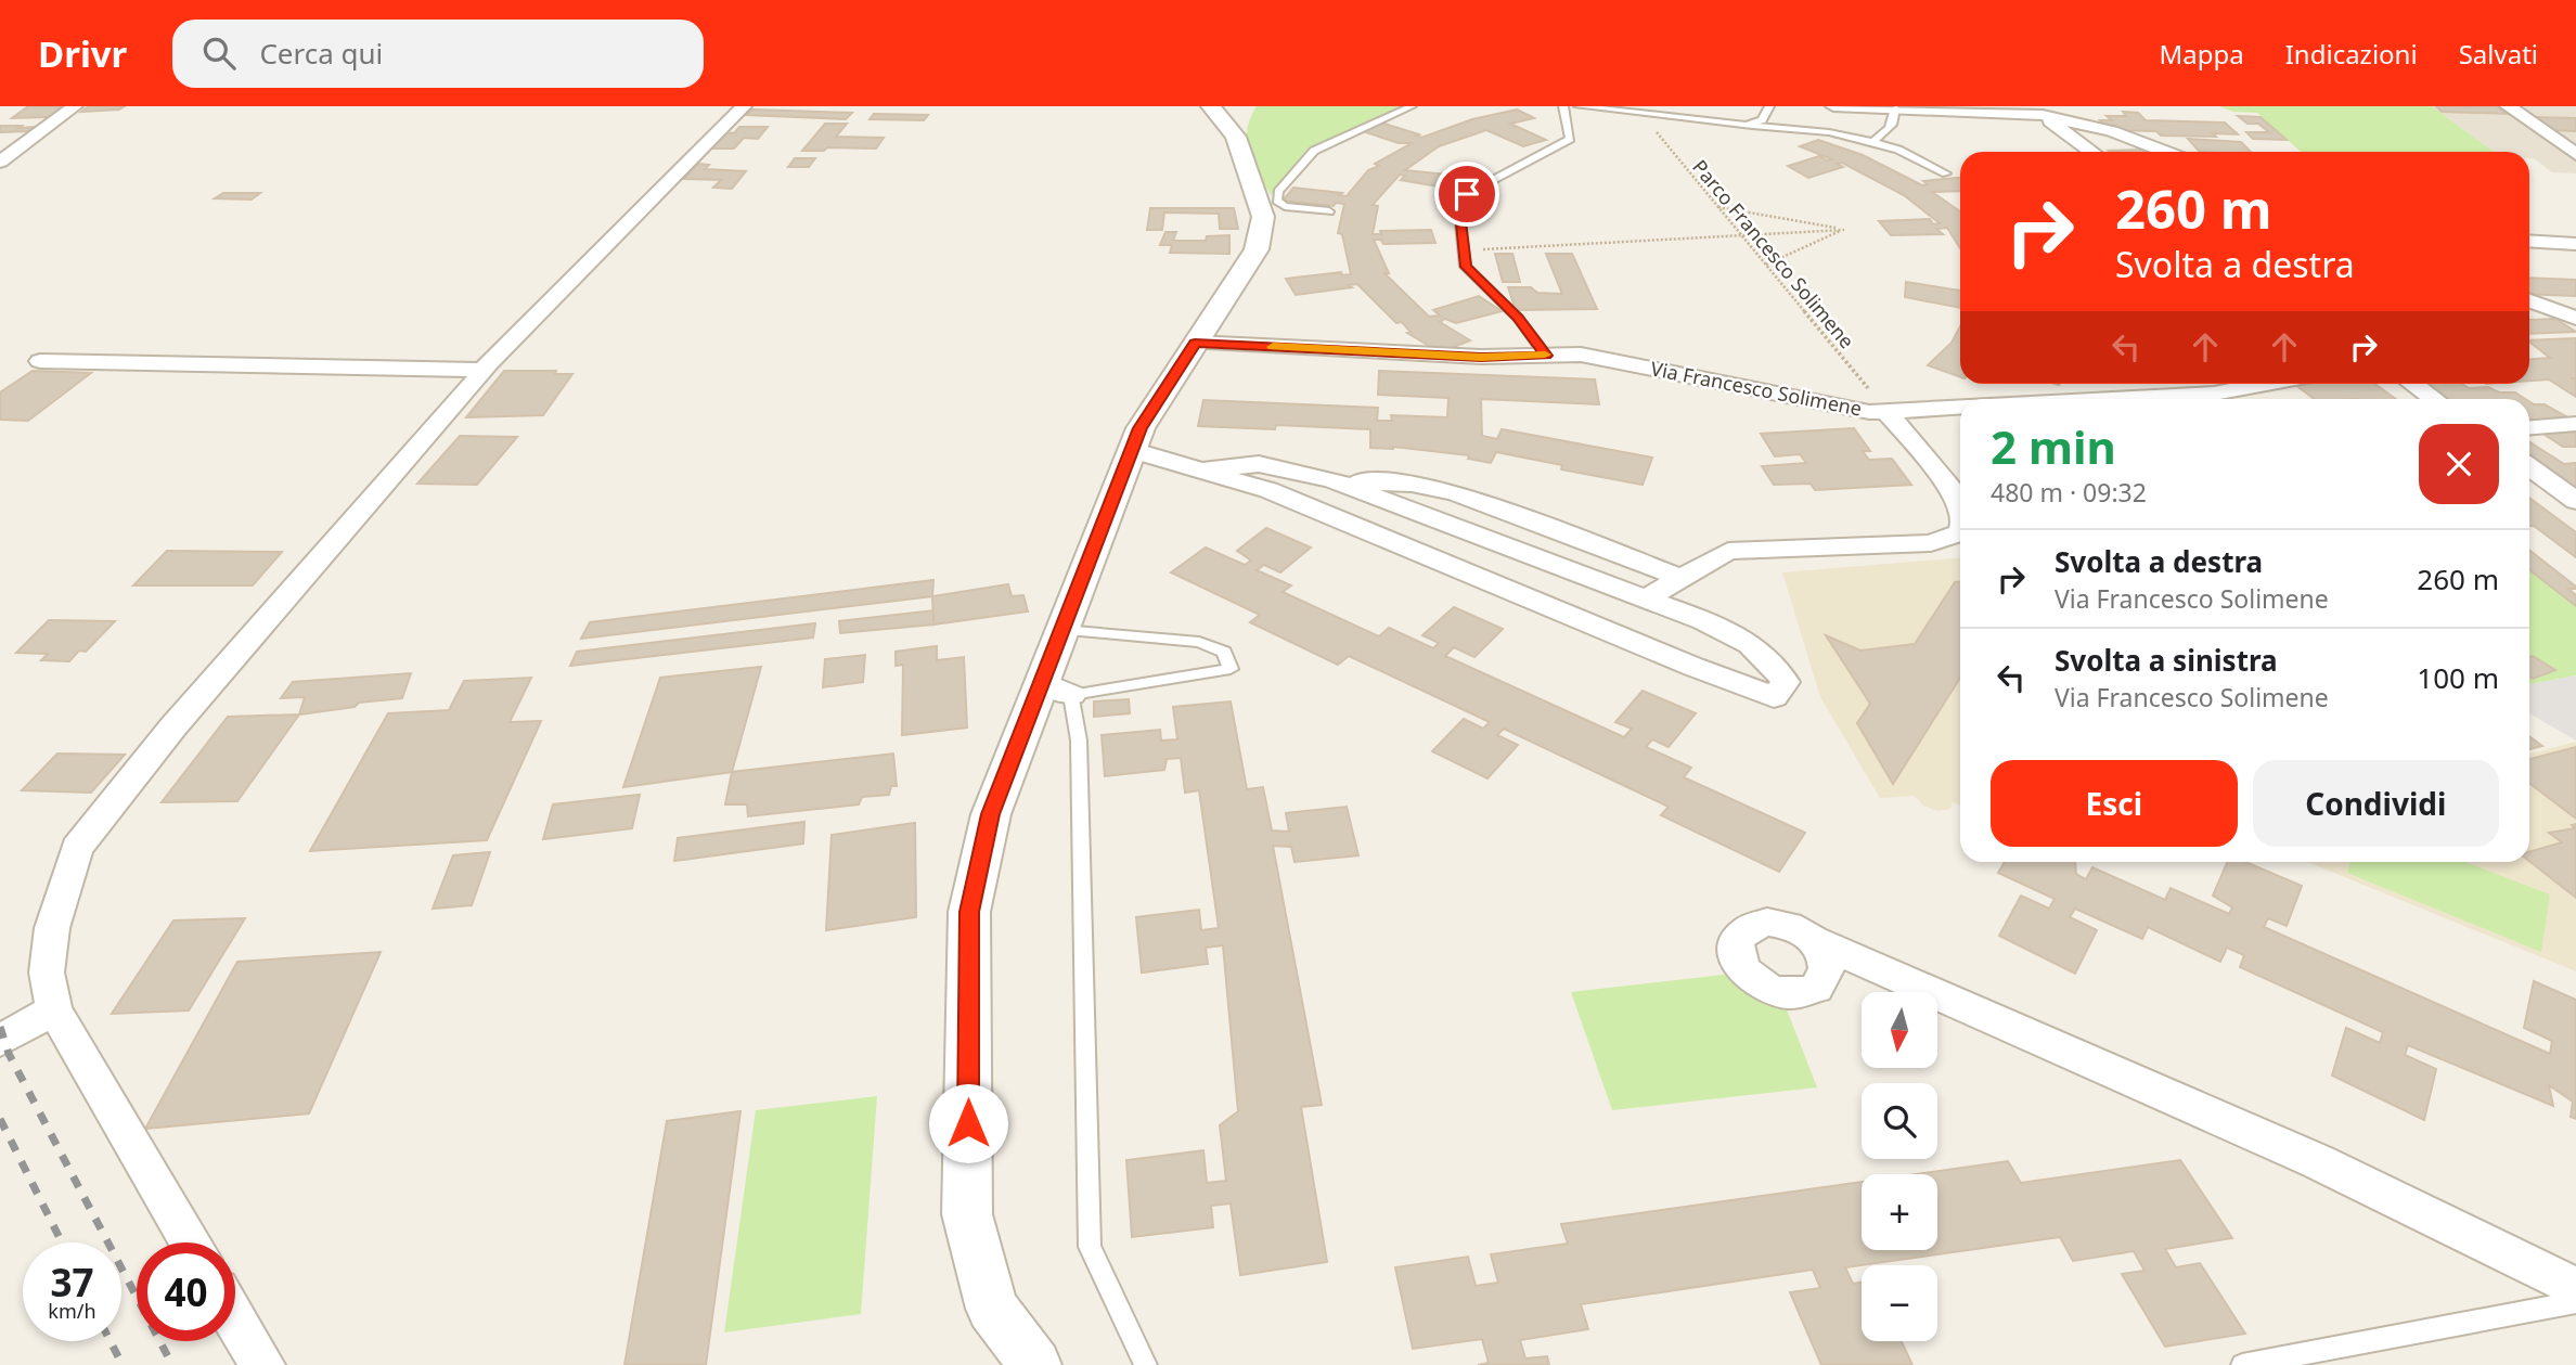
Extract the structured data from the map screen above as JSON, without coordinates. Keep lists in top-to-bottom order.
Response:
{
  "streets": {
    "street": ["Via Francesco Solimene"],
    "path": ["Parco Francesco Solimene"]
  },
  "crossings": [
    ["Parco Francesco Solimene", "Via Francesco Solimene"]
  ],
  "north": "bottom",
  "page": {
    "header": "Drivr",
    "search": "Cerca qui",
    "nav": ["Mappa", "Indicazioni", "Salvati"],
    "turn": ["260 m", "Svolta a destra"],
    "heading": ["2 min", "480 m · 09:32"],
    "list": [
      {
        "name": "Svolta a destra",
        "note": "Via Francesco Solimene",
        "value": "260 m"
      },
      {
        "name": "Svolta a sinistra",
        "note": "Via Francesco Solimene",
        "value": "100 m"
      }
    ],
    "buttons": ["Esci", "Condividi"],
    "map_buttons": ["+", "−"],
    "speed": "37 km/h",
    "limit": "40"
  }
}
